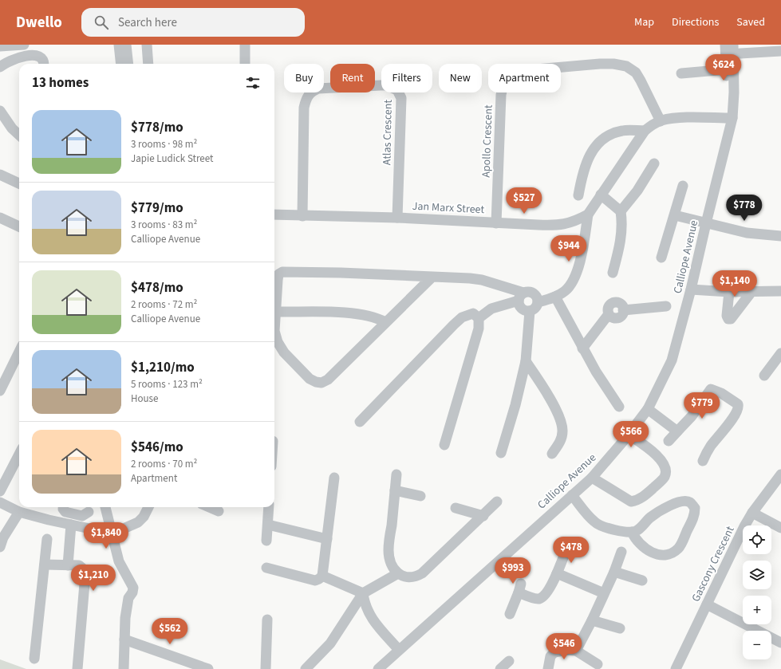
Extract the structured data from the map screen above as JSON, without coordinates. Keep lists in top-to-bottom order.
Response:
{
  "streets": {
    "street": [
      "Atlas Crescent",
      "Apollo Crescent",
      "Jan Marx Street",
      "Calliope Avenue",
      "Gascony Crescent"
    ]
  },
  "crossings": [
    ["Atlas Crescent", "Jan Marx Street"],
    ["Apollo Crescent", "Jan Marx Street"],
    ["Jan Marx Street", "Calliope Avenue"]
  ],
  "page": {
    "header": "Dwello",
    "search": "Search here",
    "nav": ["Map", "Directions", "Saved"],
    "price": [
      "$624",
      "$527",
      "$778",
      "$944",
      "$1,140",
      "$779",
      "$566",
      "$1,840",
      "$478",
      "$993",
      "$1,210",
      "$562",
      "$546"
    ],
    "chip": [
      "Buy",
      "Rent",
      "Filters",
      "New",
      "Apartment"
    ],
    "heading": "13 homes",
    "list": [
      {
        "name": "$778/mo",
        "note": "3 rooms · 98 m² · Japie Ludick Street"
      },
      {
        "name": "$779/mo",
        "note": "3 rooms · 83 m² · Calliope Avenue"
      },
      {
        "name": "$478/mo",
        "note": "2 rooms · 72 m² · Calliope Avenue"
      },
      {
        "name": "$1,210/mo",
        "note": "5 rooms · 123 m² · House"
      },
      {
        "name": "$546/mo",
        "note": "2 rooms · 70 m² · Apartment"
      }
    ],
    "map_buttons": ["+", "−"]
  }
}
